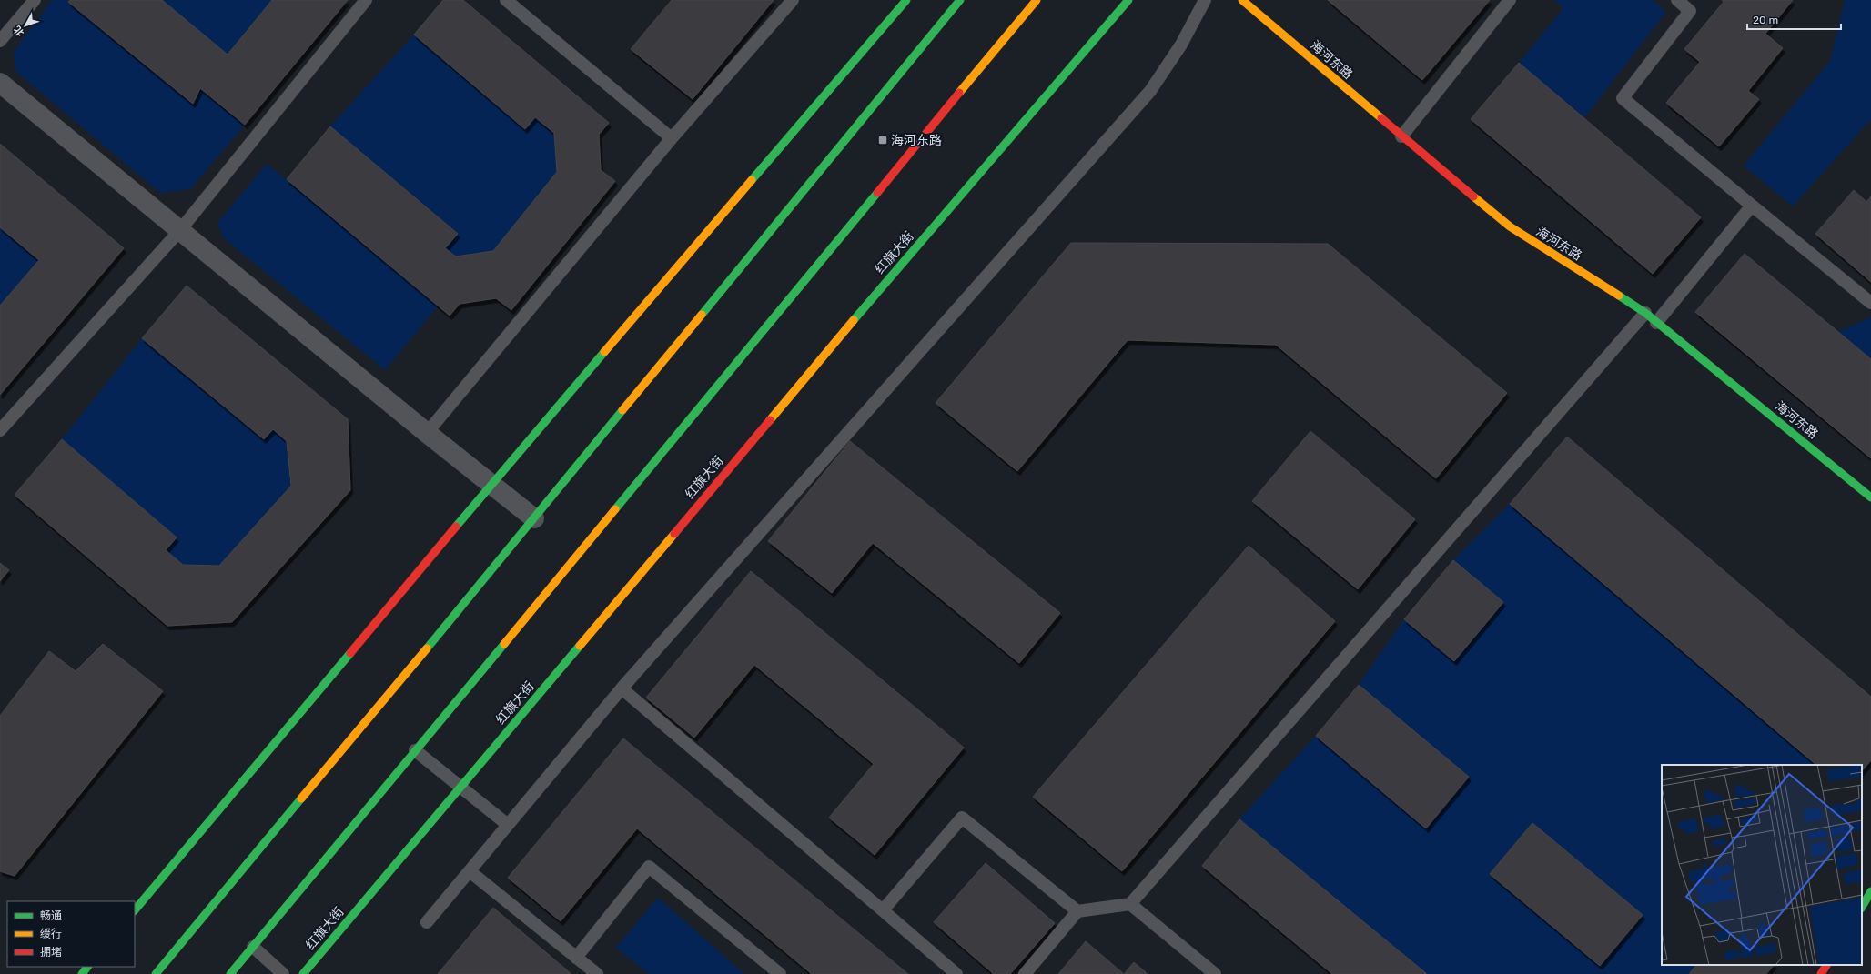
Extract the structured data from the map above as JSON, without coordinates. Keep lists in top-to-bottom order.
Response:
{
  "streets": {
    "main road": ["海河东路", "红旗大街"]
  },
  "places": {
    "transit": ["海河东路"]
  },
  "legend": ["畅通", "缓行", "拥堵"],
  "scale_bar": "20 m",
  "north": "bottom left"
}
